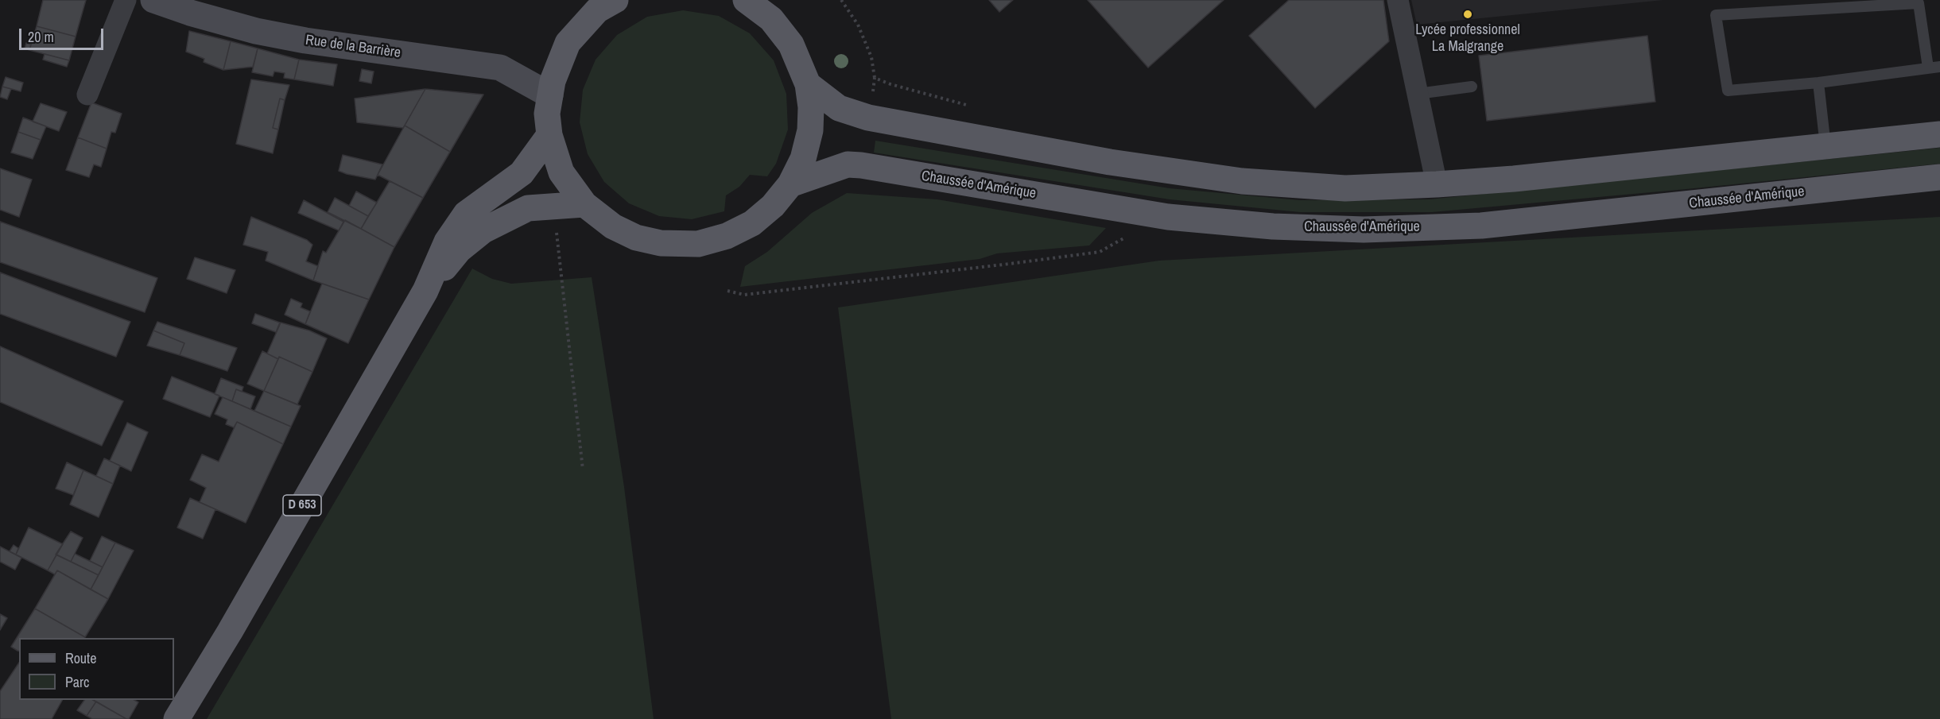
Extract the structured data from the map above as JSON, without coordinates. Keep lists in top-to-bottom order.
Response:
{
  "streets": {
    "main road": ["Chaussée d'Amérique", "D 653"],
    "street": ["Rue de la Barrière"]
  },
  "places": ["Lycée professionnel La Malgrange"],
  "legend": ["Route", "Parc"],
  "scale_bar": "20 m"
}
